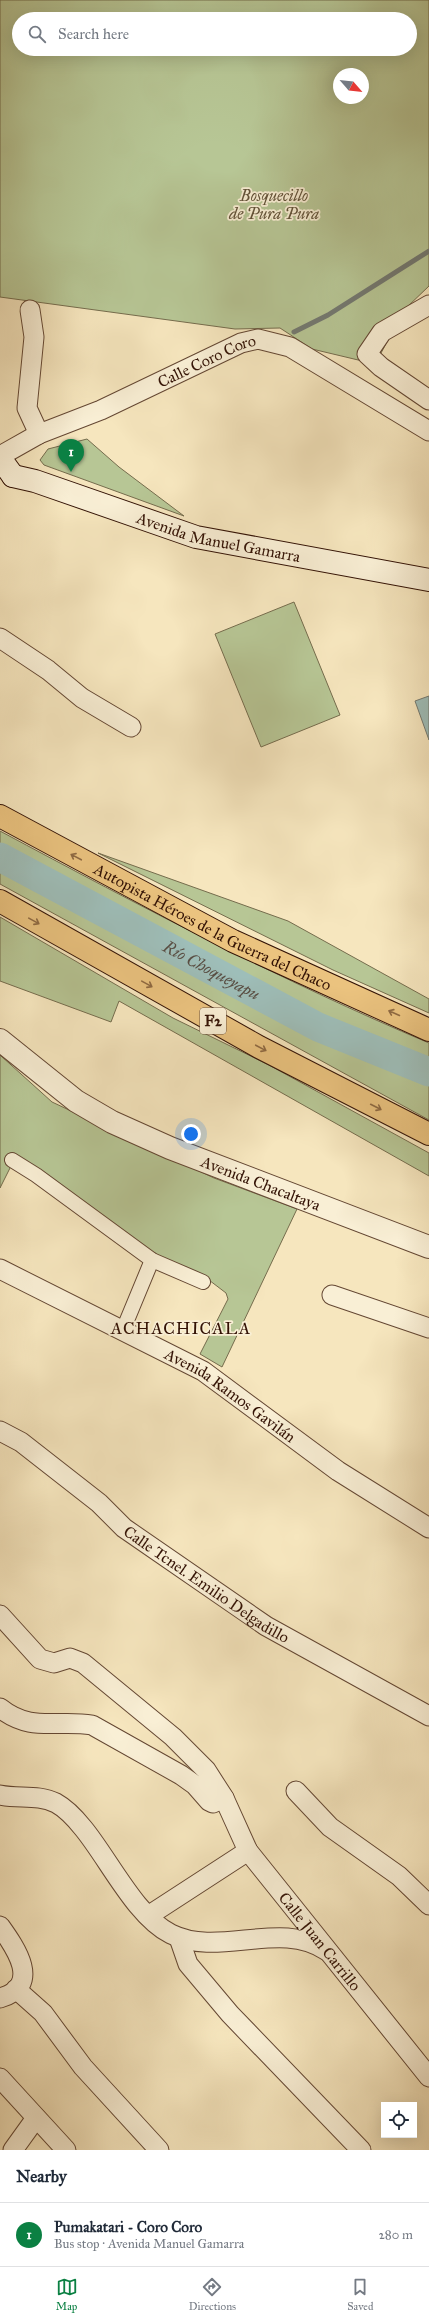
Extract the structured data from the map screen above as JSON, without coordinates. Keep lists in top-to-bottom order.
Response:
{
  "streets": {
    "highway": ["Autopista Héroes de la Guerra del Chaco", "F2"],
    "street": [
      "Calle Coro Coro",
      "Avenida Manuel Gamarra",
      "Avenida Chacaltaya",
      "Avenida Ramos Gavilán",
      "Calle Tcnel. Emilio Delgadillo",
      "Calle Juan Carrillo"
    ]
  },
  "districts": ["ACHACHICALA"],
  "water": ["Río Choqueyapu"],
  "parks": ["Bosquecillo de Pura Pura"],
  "north": "bottom right",
  "page": {
    "search": "Search here",
    "pins": "1",
    "heading": "Nearby",
    "list": [
      {
        "mark": "1",
        "name": "Pumakatari - Coro Coro",
        "note": "Bus stop · Avenida Manuel Gamarra",
        "value": "280 m"
      }
    ],
    "nav": ["Map", "Directions", "Saved"]
  }
}
